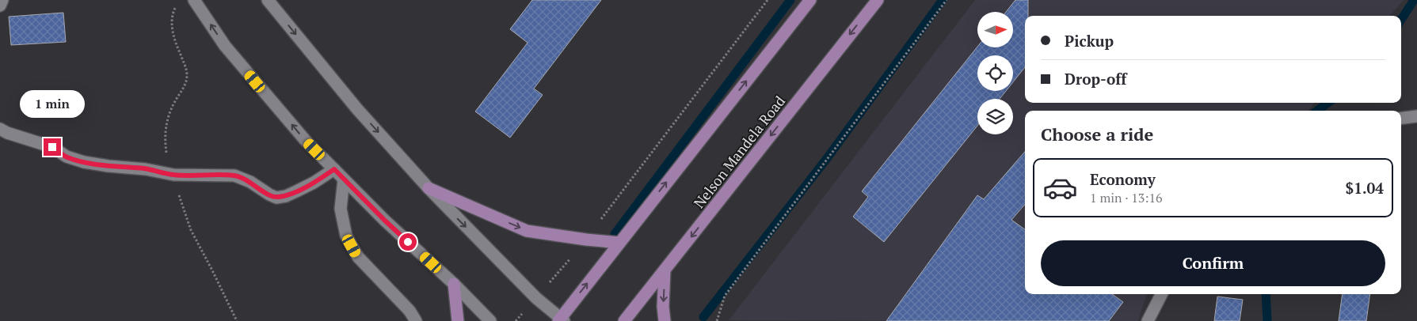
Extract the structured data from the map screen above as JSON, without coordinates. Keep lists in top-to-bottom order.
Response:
{
  "streets": {
    "main road": ["Nelson Mandela Road"]
  },
  "north": "right",
  "page": {
    "banner": ["Pickup", "Drop-off"],
    "bubble": "1 min",
    "heading": "Choose a ride",
    "list": [
      {
        "name": "Economy",
        "note": "1 min · 13:16",
        "value": "$1.04"
      }
    ],
    "buttons": "Confirm"
  }
}
